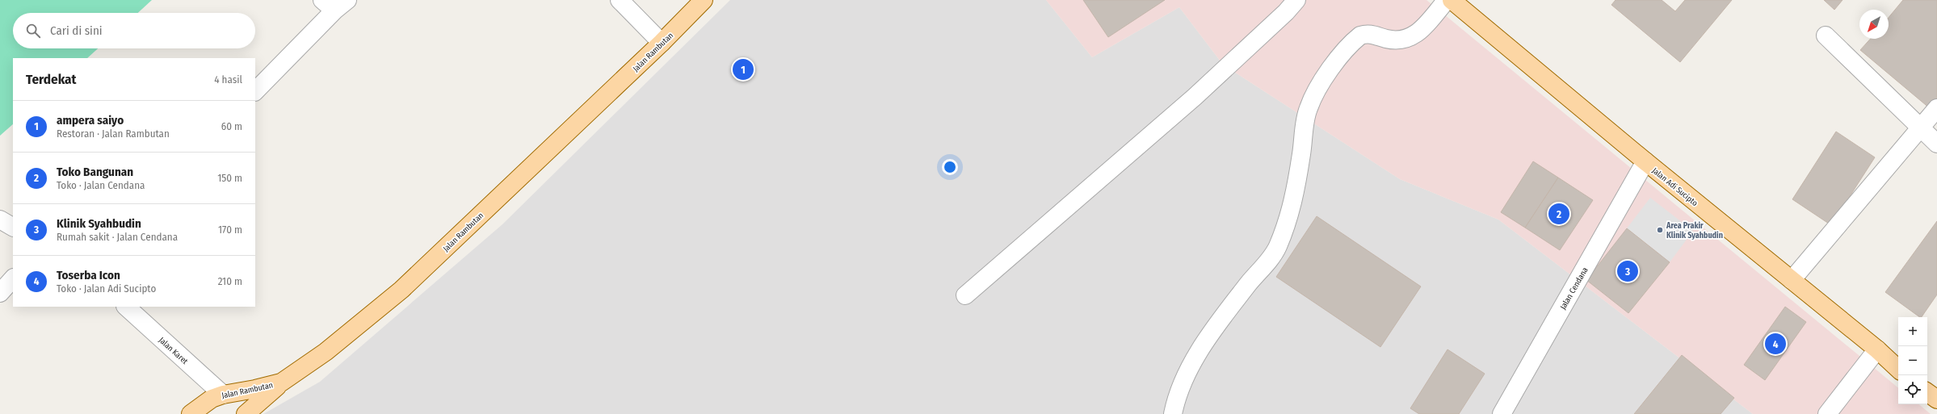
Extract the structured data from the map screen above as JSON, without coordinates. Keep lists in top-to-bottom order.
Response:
{
  "streets": {
    "main road": ["Jalan Rambutan", "Jalan Adi Sucipto"],
    "street": ["Jalan Cendana", "Jalan Karet"]
  },
  "crossings": [
    ["Jalan Rambutan", "Jalan Karet"],
    ["Jalan Adi Sucipto", "Jalan Cendana"]
  ],
  "places": ["Area Prakir Klinik Syahbudin"],
  "north": "bottom left",
  "page": {
    "search": "Cari di sini",
    "pins": [
      "1",
      "2",
      "3",
      "4"
    ],
    "heading": ["Terdekat", "4 hasil"],
    "list": [
      {
        "mark": "1",
        "name": "ampera saiyo",
        "note": "Restoran · Jalan Rambutan",
        "value": "60 m"
      },
      {
        "mark": "2",
        "name": "Toko Bangunan",
        "note": "Toko · Jalan Cendana",
        "value": "150 m"
      },
      {
        "mark": "3",
        "name": "Klinik Syahbudin",
        "note": "Rumah sakit · Jalan Cendana",
        "value": "170 m"
      },
      {
        "mark": "4",
        "name": "Toserba Icon",
        "note": "Toko · Jalan Adi Sucipto",
        "value": "210 m"
      }
    ],
    "map_buttons": ["+", "−"]
  }
}
